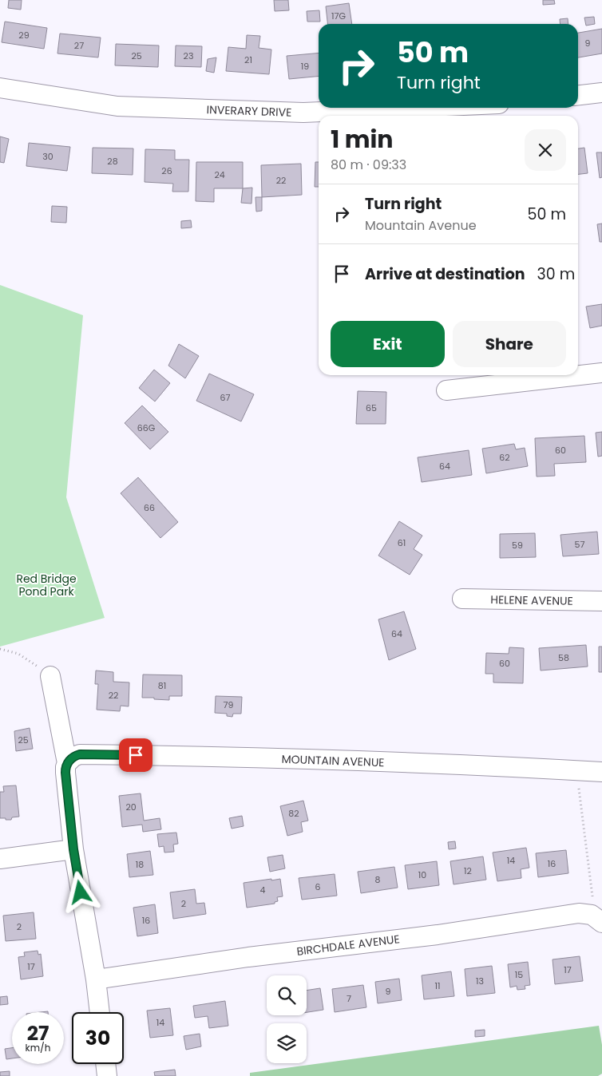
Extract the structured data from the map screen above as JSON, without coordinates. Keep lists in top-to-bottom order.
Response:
{
  "streets": {
    "street": [
      "INVERARY DRIVE",
      "HELENE AVENUE",
      "MOUNTAIN AVENUE",
      "BIRCHDALE AVENUE"
    ]
  },
  "parks": ["Red Bridge Pond Park"],
  "house_numbers": [
    "17G",
    "29",
    "9",
    "27",
    "25",
    "23",
    "21",
    "19",
    "30",
    "28",
    "26",
    "24",
    "22",
    "67",
    "65",
    "66G",
    "60",
    "62",
    "64",
    "66",
    "61",
    "57",
    "59",
    "64",
    "58",
    "60",
    "81",
    "22",
    "79",
    "25",
    "20",
    "82",
    "14",
    "16",
    "18",
    "12",
    "10",
    "8",
    "6",
    "4",
    "2",
    "16",
    "2",
    "17",
    "17",
    "15",
    "13",
    "11",
    "9",
    "7",
    "14"
  ],
  "page": {
    "turn": ["50 m", "Turn right"],
    "heading": ["1 min", "80 m · 09:33"],
    "list": [
      {
        "name": "Turn right",
        "note": "Mountain Avenue",
        "value": "50 m"
      },
      {
        "name": "Arrive at destination",
        "value": "30 m"
      }
    ],
    "buttons": ["Exit", "Share"],
    "speed": "27 km/h",
    "limit": "30"
  }
}
